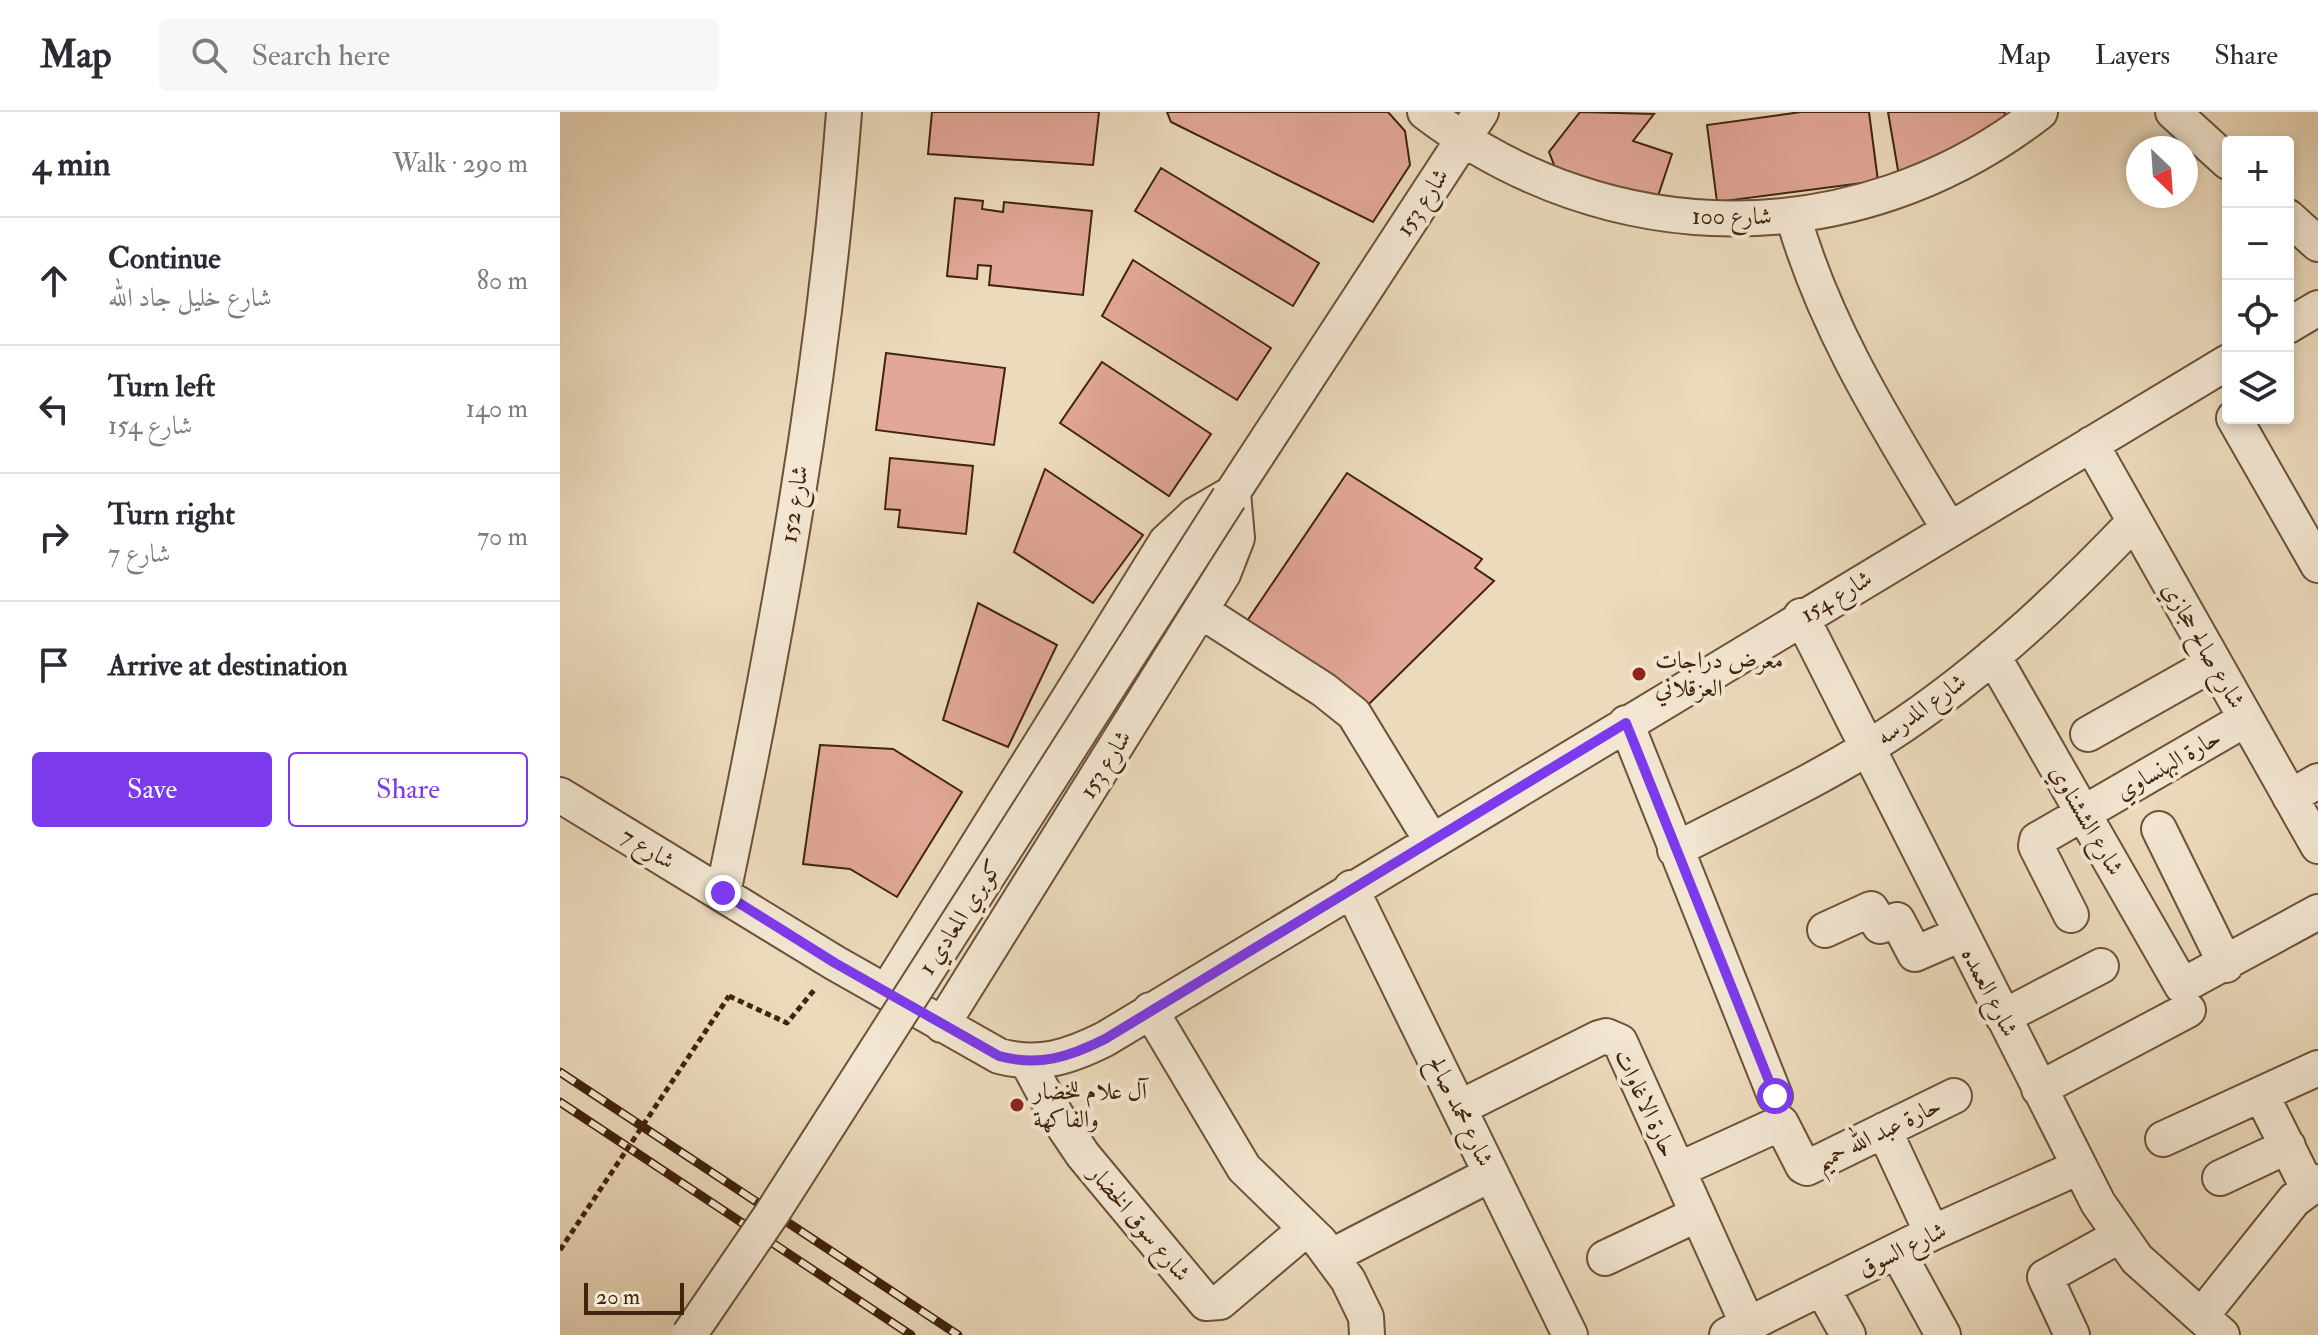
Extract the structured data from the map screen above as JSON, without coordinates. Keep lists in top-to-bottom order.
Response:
{
  "streets": {
    "street": [
      "شارع 153",
      "شارع 100",
      "شارع 152",
      "شارع 154",
      "شارع صالح حجازي",
      "شارع المدرسه",
      "حارة البهنساوي",
      "شارع الششناوي",
      "شارع 7",
      "كوبري المعادي 1",
      "شارع العمده",
      "حارة الاغاوات",
      "شارع محمد صالح",
      "حارة عبد الله حميم",
      "شارع سوق الخضار",
      "شارع السوق"
    ]
  },
  "crossings": [
    ["شارع 153", "شارع 100"],
    ["شارع 153", "شارع 7"],
    ["شارع 153", "كوبري المعادي 1"],
    ["شارع 152", "شارع 7"],
    ["شارع 154", "شارع صالح حجازي"],
    ["شارع 154", "شارع 7"],
    ["شارع 154", "شارع العمده"],
    ["شارع 154", "شارع محمد صالح"],
    ["شارع 154", "شارع سوق الخضار"],
    ["شارع صالح حجازي", "شارع المدرسه"],
    ["شارع صالح حجازي", "حارة البهنساوي"],
    ["شارع المدرسه", "شارع الششناوي"],
    ["شارع المدرسه", "شارع العمده"],
    ["حارة البهنساوي", "شارع الششناوي"],
    ["شارع 7", "شارع سوق الخضار"],
    ["شارع العمده", "شارع السوق"],
    ["حارة الاغاوات", "شارع محمد صالح"],
    ["حارة الاغاوات", "حارة عبد الله حميم"],
    ["حارة الاغاوات", "شارع السوق"]
  ],
  "places": ["معرض دراجات العزقلاني", "آل علام للخضار والفاكهة"],
  "scale_bar": "20 m",
  "north": "bottom right",
  "page": {
    "header": "Map",
    "search": "Search here",
    "nav": ["Map", "Layers", "Share"],
    "heading": ["4 min", "Walk · 290 m"],
    "map_buttons": ["+", "−"],
    "list": [
      ["Continue", "شارع خليل جاد الله", "80 m"],
      ["Turn left", "شارع 154", "140 m"],
      ["Turn right", "شارع 7", "70 m"],
      "Arrive at destination"
    ],
    "buttons": ["Save", "Share"],
    "scale": "20 m"
  }
}
